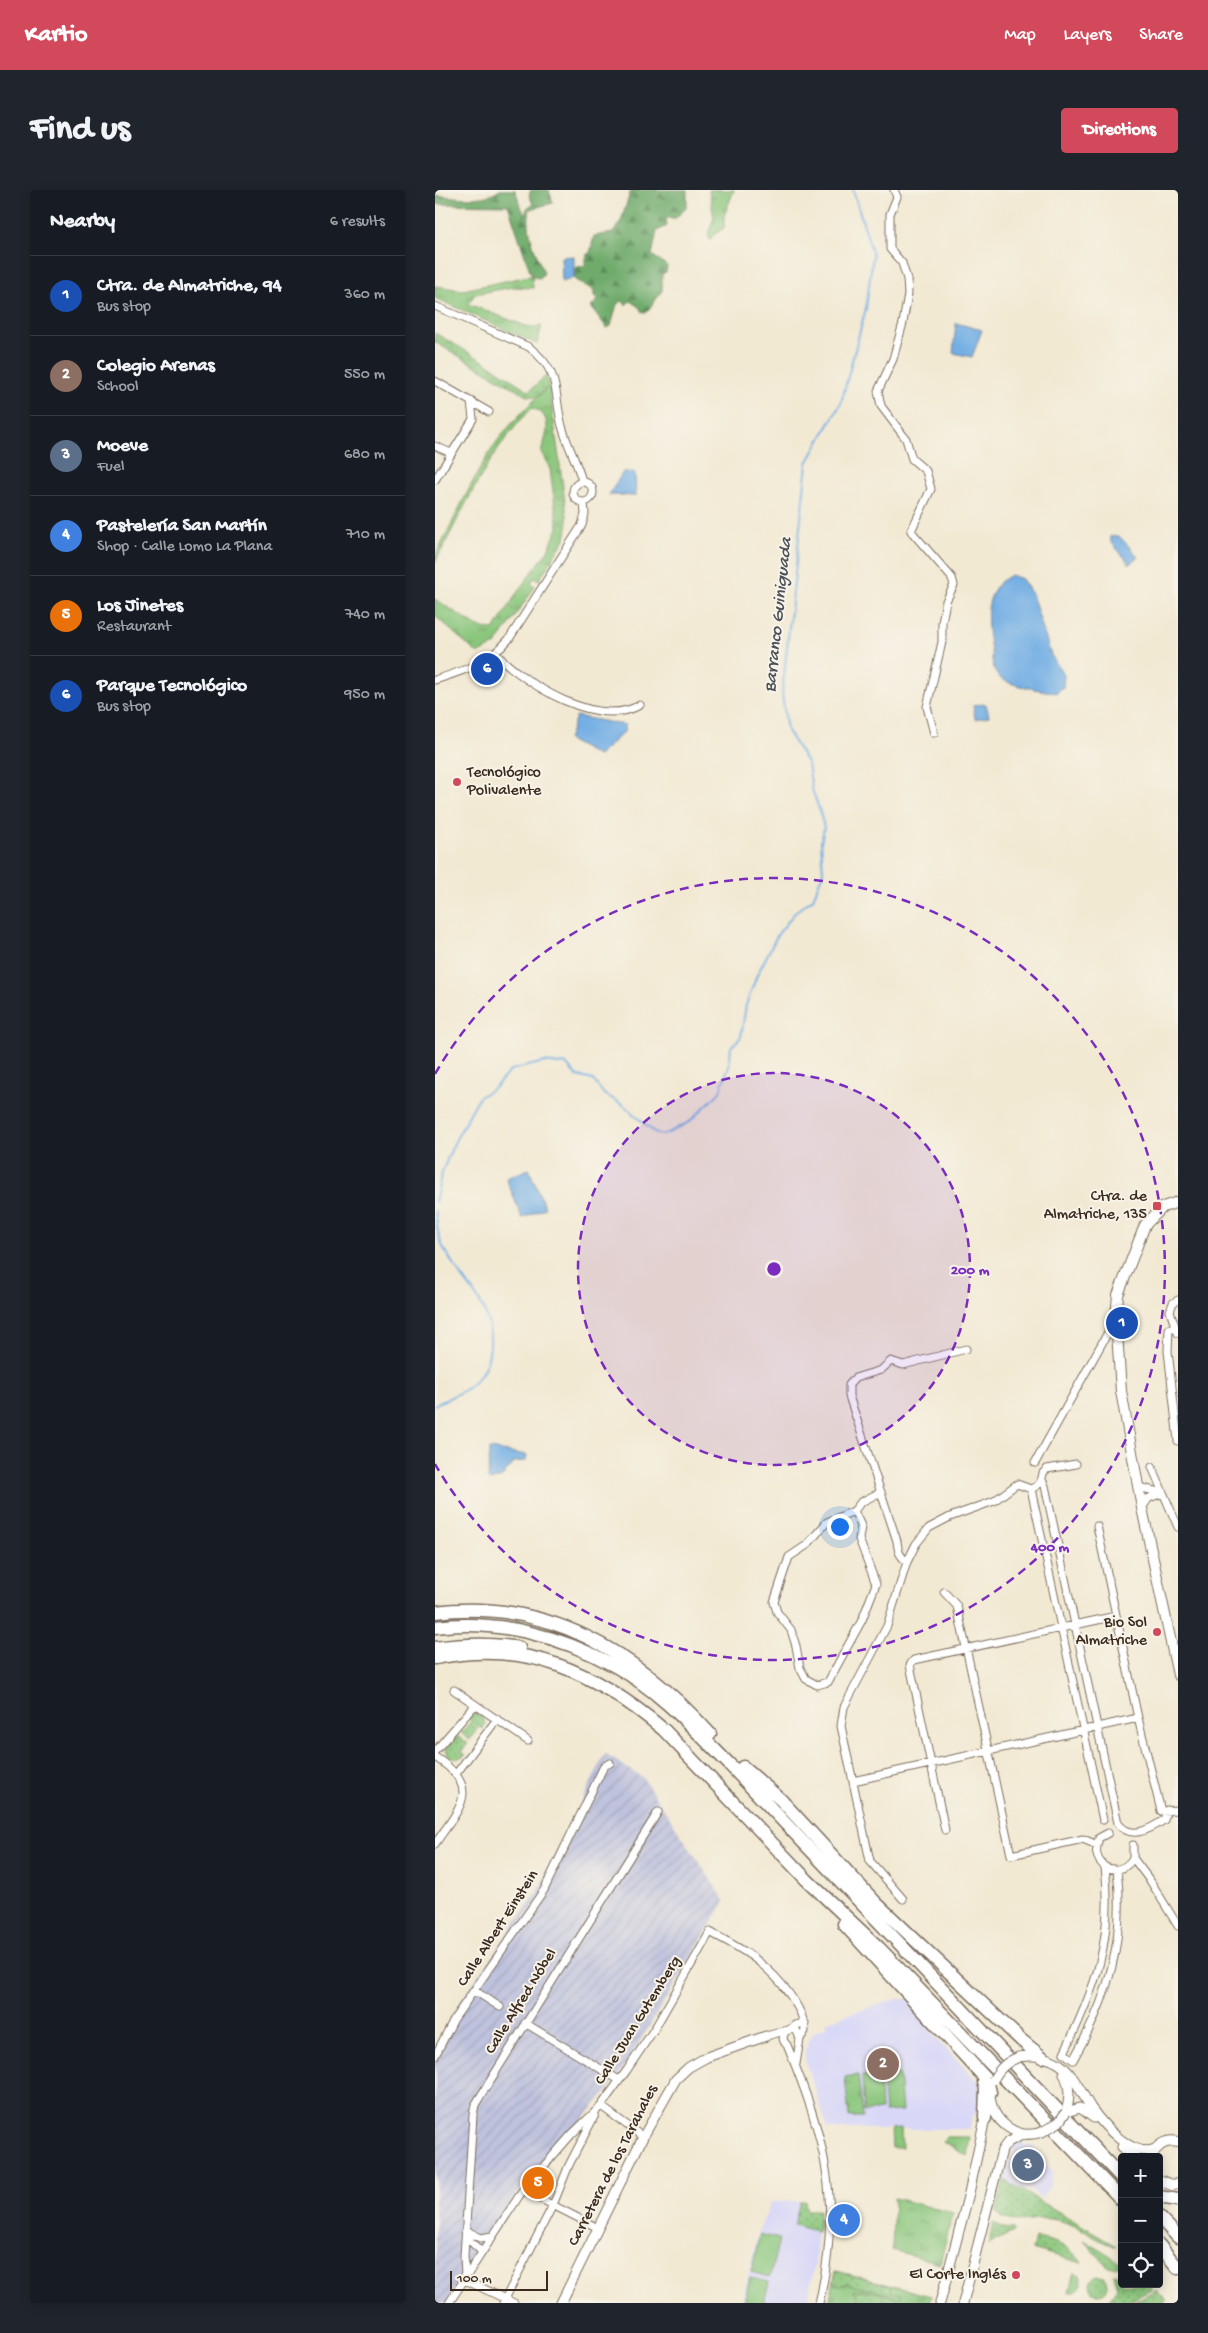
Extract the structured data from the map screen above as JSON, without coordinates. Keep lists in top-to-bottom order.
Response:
{
  "streets": {
    "street": [
      "Calle Albert Einstein",
      "Calle Alfred Nóbel",
      "Calle Juan Gutemberg",
      "Carretera de los Tarahales"
    ]
  },
  "crossings": [
    ["Calle Alfred Nóbel", "Calle Juan Gutemberg"]
  ],
  "water": ["Barranco Guiniguada"],
  "places": {
    "other": ["Tecnológico Polivalente", "Bio Sol Almatriche", "El Corte Inglés"],
    "transit": ["Ctra. de Almatriche, 135"]
  },
  "scale_bar": "100 m",
  "page": {
    "header": "Kartio",
    "nav": ["Map", "Layers", "Share"],
    "buttons": "Directions",
    "title": "Find us",
    "heading": ["Nearby", "6 results"],
    "list": [
      {
        "mark": "1",
        "name": "Ctra. de Almatriche, 94",
        "note": "Bus stop",
        "value": "360 m"
      },
      {
        "mark": "2",
        "name": "Colegio Arenas",
        "note": "School",
        "value": "550 m"
      },
      {
        "mark": "3",
        "name": "Moeve",
        "note": "Fuel",
        "value": "680 m"
      },
      {
        "mark": "4",
        "name": "Pastelería San Martín",
        "note": "Shop · Calle Lomo La Plana",
        "value": "710 m"
      },
      {
        "mark": "5",
        "name": "Los Jinetes",
        "note": "Restaurant",
        "value": "740 m"
      },
      {
        "mark": "6",
        "name": "Parque Tecnológico",
        "note": "Bus stop",
        "value": "950 m"
      }
    ],
    "pins": [
      "6",
      "1",
      "2",
      "3",
      "5",
      "4"
    ],
    "map_buttons": ["+", "−"],
    "scale": "100 m"
  },
  "rings": ["200 m", "400 m"]
}
